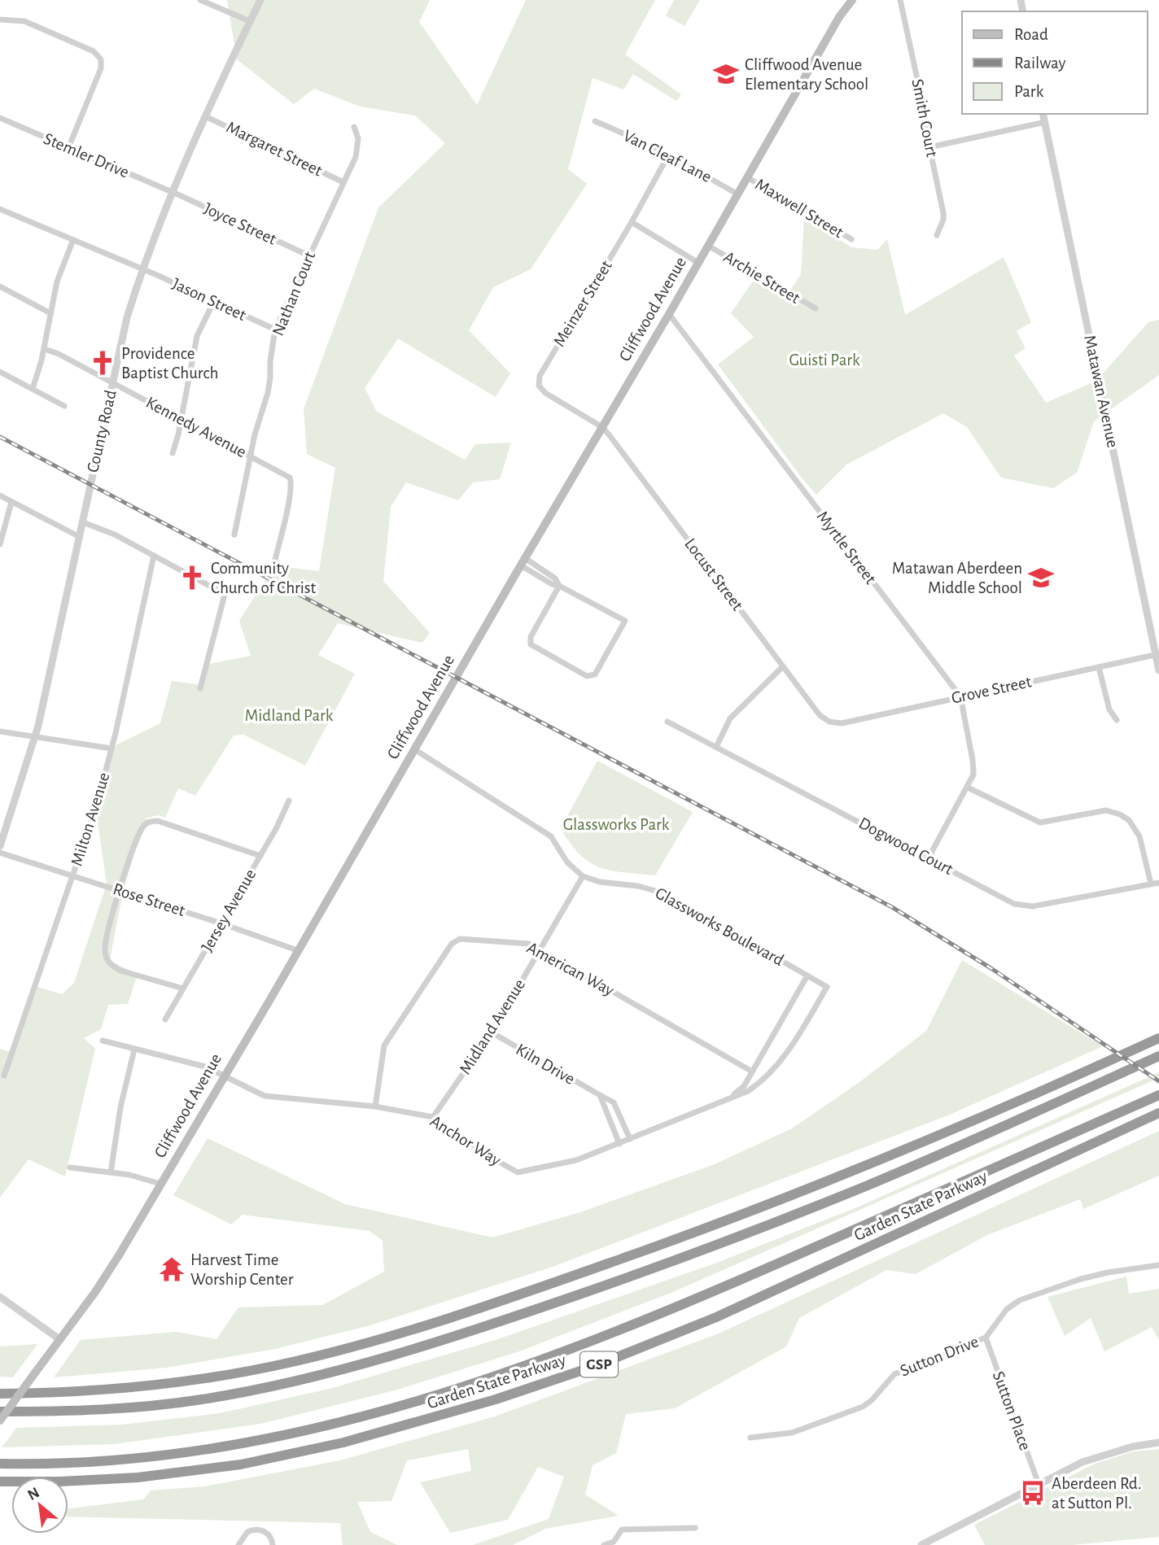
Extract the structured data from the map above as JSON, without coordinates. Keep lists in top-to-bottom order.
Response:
{
  "streets": {
    "highway": ["Garden State Parkway", "GSP"],
    "main road": ["Cliffwood Avenue"],
    "street": [
      "Smith Court",
      "Margaret Street",
      "Stemler Drive",
      "Van Cleaf Lane",
      "Maxwell Street",
      "Joyce Street",
      "Archie Street",
      "Nathan Court",
      "Jason Street",
      "Meinzer Street",
      "Matawan Avenue",
      "Kennedy Avenue",
      "County Road",
      "Myrtle Street",
      "Locust Street",
      "Grove Street",
      "Milton Avenue",
      "Dogwood Court",
      "Rose Street",
      "Jersey Avenue",
      "Glassworks Boulevard",
      "American Way",
      "Midland Avenue",
      "Kiln Drive",
      "Anchor Way",
      "Sutton Drive",
      "Sutton Place"
    ]
  },
  "crossings": [
    ["Margaret Street", "Nathan Court"],
    ["Margaret Street", "County Road"],
    ["Stemler Drive", "Joyce Street"],
    ["Stemler Drive", "County Road"],
    ["Van Cleaf Lane", "Meinzer Street"],
    ["Van Cleaf Lane", "Cliffwood Avenue"],
    ["Maxwell Street", "Cliffwood Avenue"],
    ["Joyce Street", "Nathan Court"],
    ["Joyce Street", "County Road"],
    ["Archie Street", "Cliffwood Avenue"],
    ["Nathan Court", "Jason Street"],
    ["Nathan Court", "Kennedy Avenue"],
    ["Jason Street", "County Road"],
    ["Meinzer Street", "Cliffwood Avenue"],
    ["Meinzer Street", "Locust Street"],
    ["Cliffwood Avenue", "Myrtle Street"],
    ["Cliffwood Avenue", "Locust Street"],
    ["Cliffwood Avenue", "Rose Street"],
    ["Cliffwood Avenue", "Anchor Way"],
    ["Matawan Avenue", "Grove Street"],
    ["Kennedy Avenue", "County Road"],
    ["Myrtle Street", "Grove Street"],
    ["Myrtle Street", "Dogwood Court"],
    ["Locust Street", "Grove Street"],
    ["Milton Avenue", "Rose Street"],
    ["Rose Street", "Jersey Avenue"],
    ["Glassworks Boulevard", "Midland Avenue"],
    ["Glassworks Boulevard", "Anchor Way"],
    ["American Way", "Midland Avenue"],
    ["American Way", "Anchor Way"],
    ["Midland Avenue", "Kiln Drive"],
    ["Midland Avenue", "Anchor Way"],
    ["Kiln Drive", "Anchor Way"],
    ["Sutton Drive", "Sutton Place"]
  ],
  "parks": ["Guisti Park", "Midland Park", "Glassworks Park"],
  "places": {
    "school or university": ["Cliffwood Avenue Elementary School", "Matawan Aberdeen Middle School"],
    "church": ["Providence Baptist Church", "Community Church of Christ"],
    "temple": ["Harvest Time Worship Center"],
    "bus stop": ["Aberdeen Rd. at Sutton Pl."]
  },
  "legend": ["Road", "Railway", "Park"],
  "north": "top left"
}
